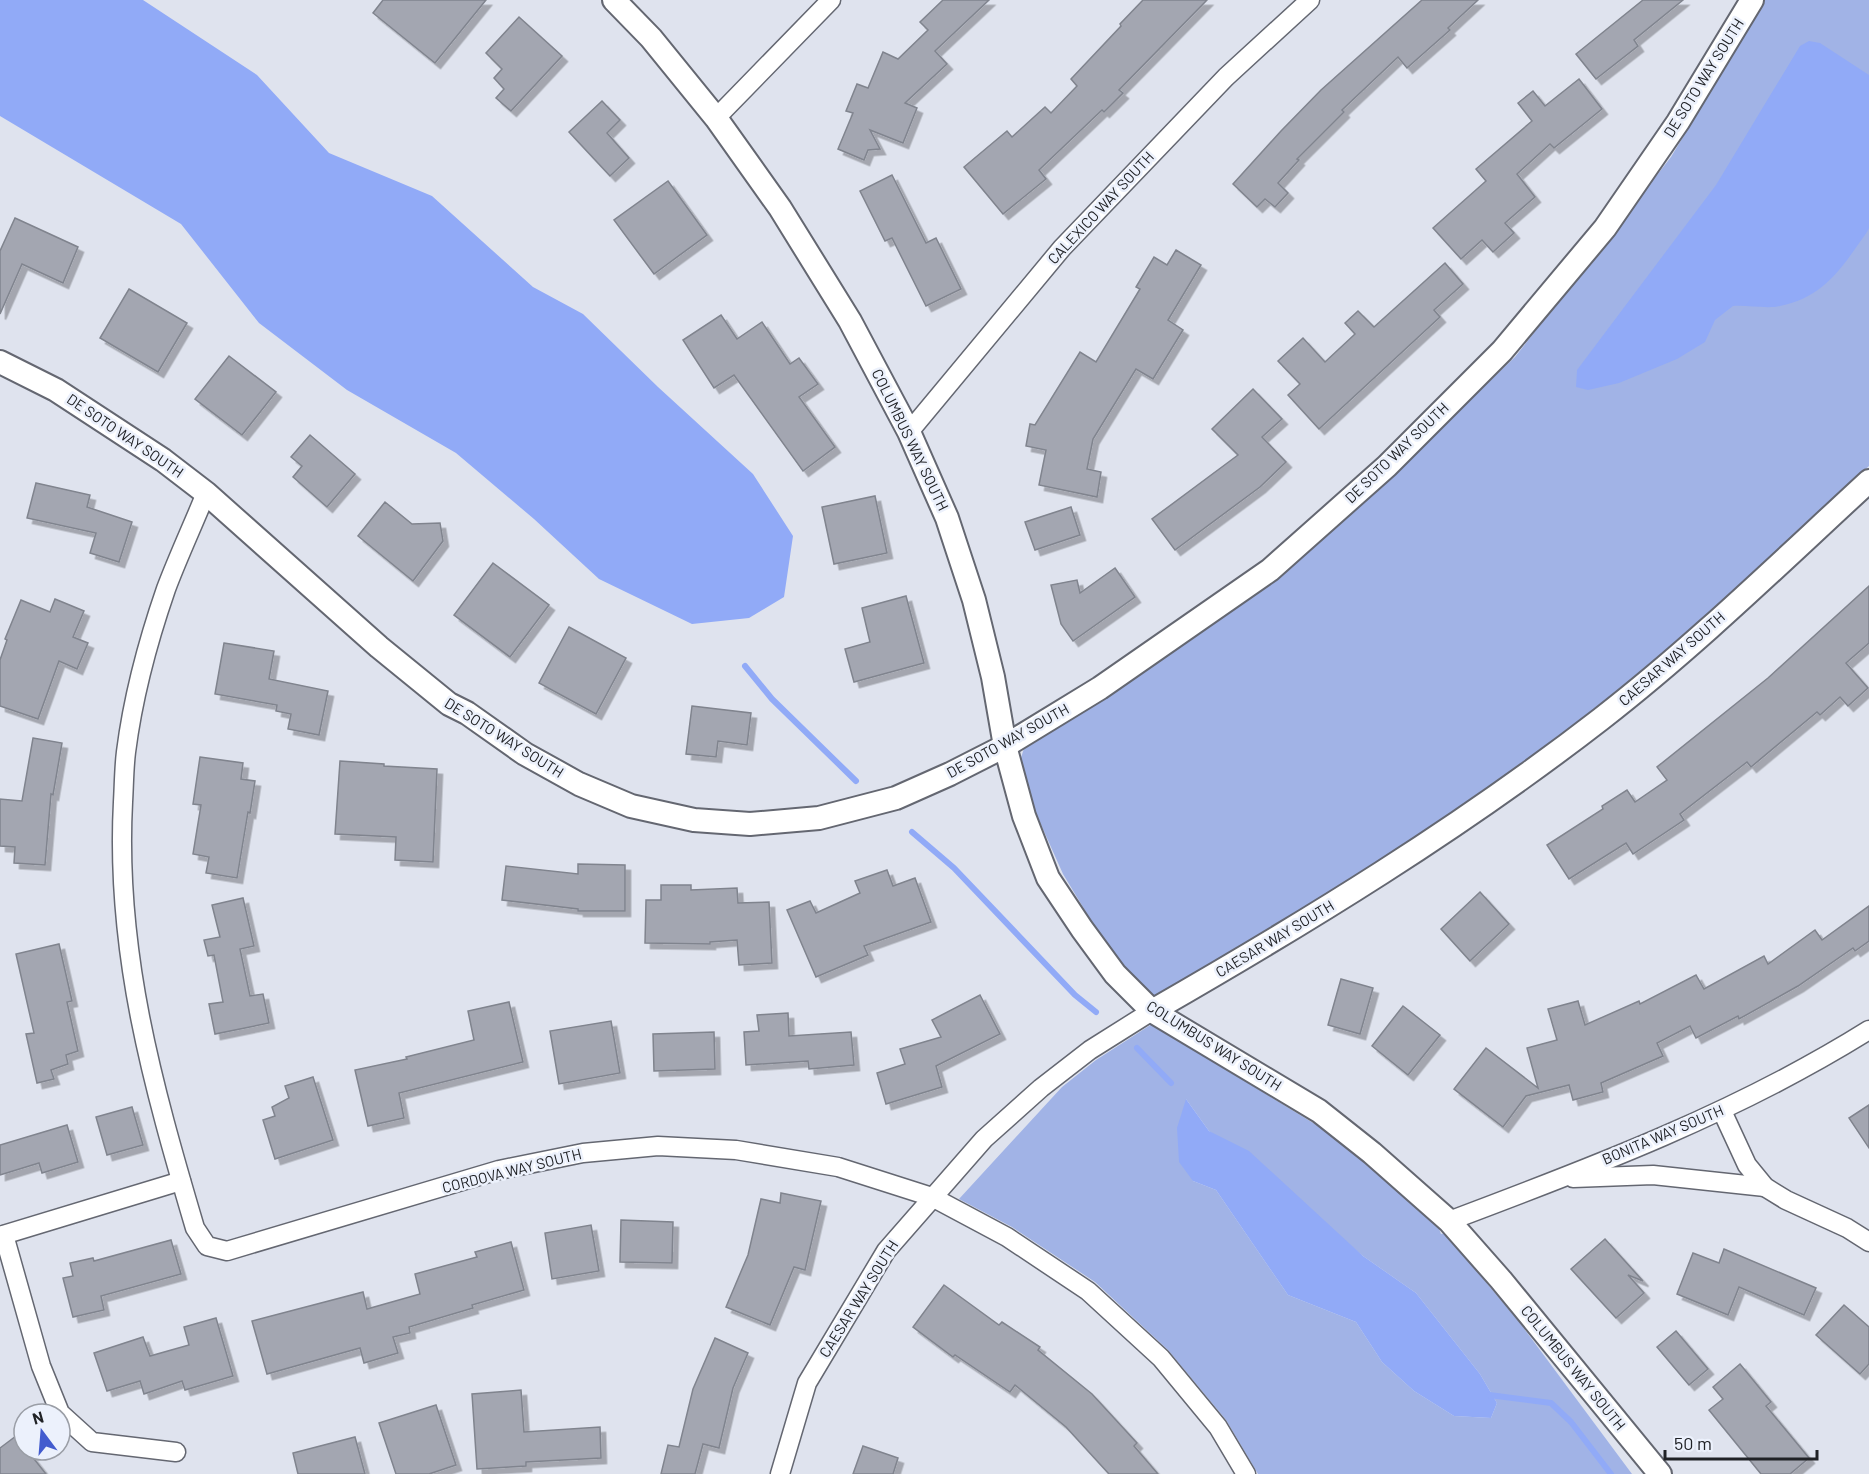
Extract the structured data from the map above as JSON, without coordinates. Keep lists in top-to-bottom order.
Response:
{
  "streets": {
    "street": [
      "DE SOTO WAY SOUTH",
      "CALEXICO WAY SOUTH",
      "COLUMBUS WAY SOUTH",
      "CAESAR WAY SOUTH",
      "BONITA WAY SOUTH",
      "CORDOVA WAY SOUTH"
    ]
  },
  "crossings": [
    ["DE SOTO WAY SOUTH", "COLUMBUS WAY SOUTH"],
    ["DE SOTO WAY SOUTH", "CORDOVA WAY SOUTH"],
    ["CALEXICO WAY SOUTH", "COLUMBUS WAY SOUTH"],
    ["COLUMBUS WAY SOUTH", "CAESAR WAY SOUTH"],
    ["COLUMBUS WAY SOUTH", "BONITA WAY SOUTH"],
    ["CAESAR WAY SOUTH", "CORDOVA WAY SOUTH"]
  ],
  "scale_bar": "50 m",
  "north": "top"
}
